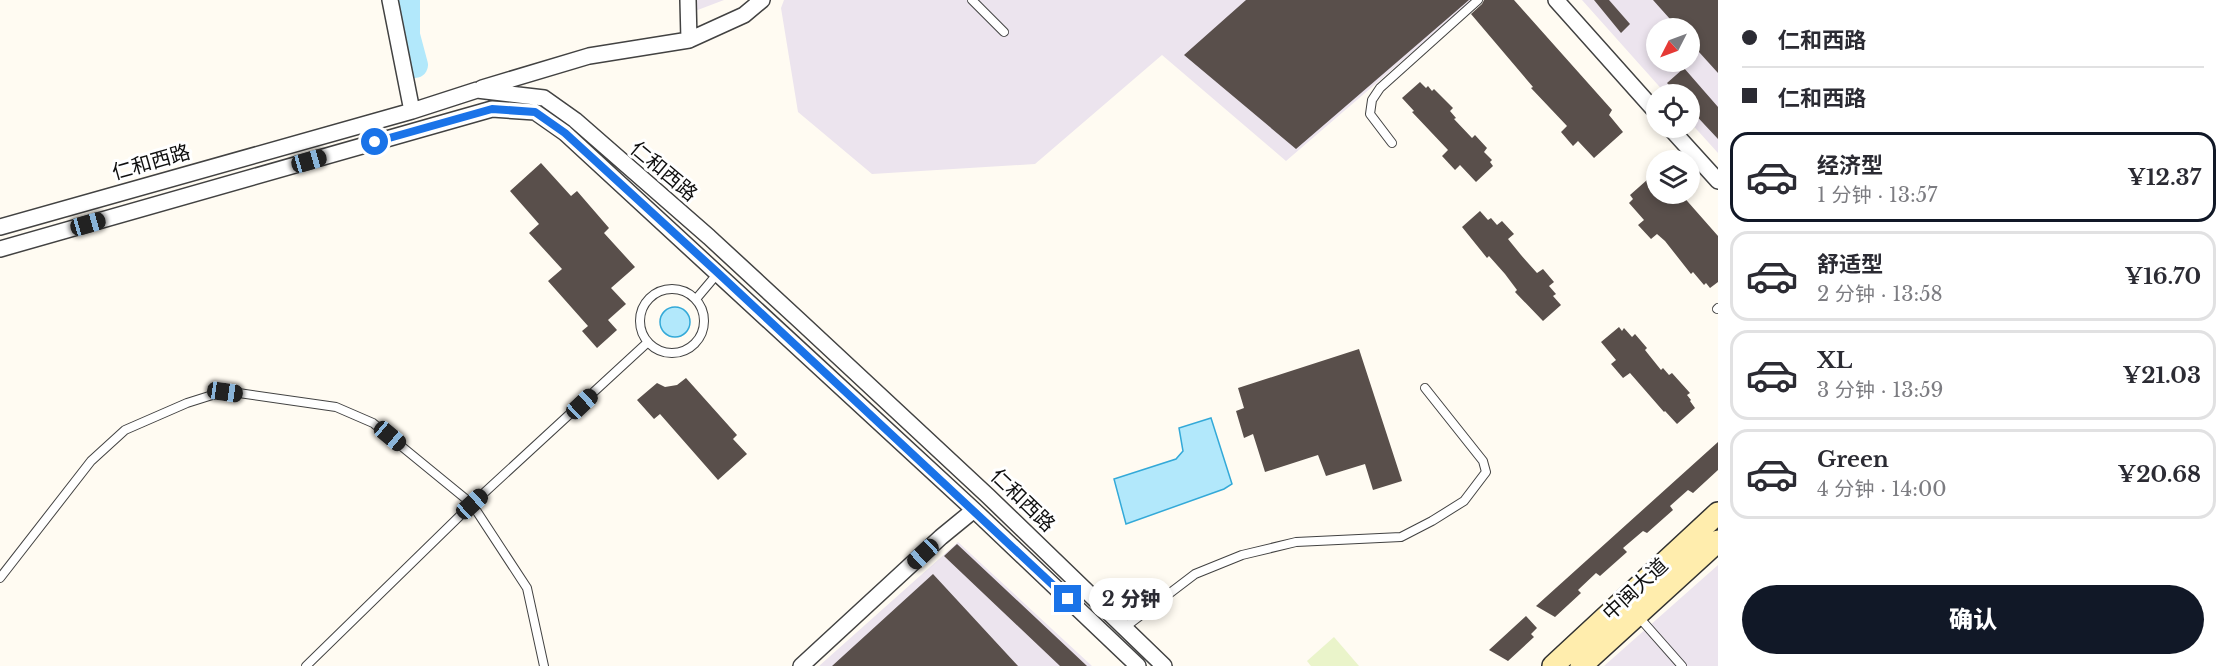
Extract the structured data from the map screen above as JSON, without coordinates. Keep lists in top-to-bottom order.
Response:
{
  "streets": {
    "main road": ["中闽大道"],
    "street": ["仁和西路"]
  },
  "north": "bottom left",
  "page": {
    "banner": ["仁和西路", "仁和西路"],
    "list": [
      {
        "name": "经济型",
        "note": "1 分钟 · 13:57",
        "value": "¥12.37"
      },
      {
        "name": "舒适型",
        "note": "2 分钟 · 13:58",
        "value": "¥16.70"
      },
      {
        "name": "XL",
        "note": "3 分钟 · 13:59",
        "value": "¥21.03"
      },
      {
        "name": "Green",
        "note": "4 分钟 · 14:00",
        "value": "¥20.68"
      }
    ],
    "buttons": "确认",
    "bubble": "2 分钟"
  }
}
